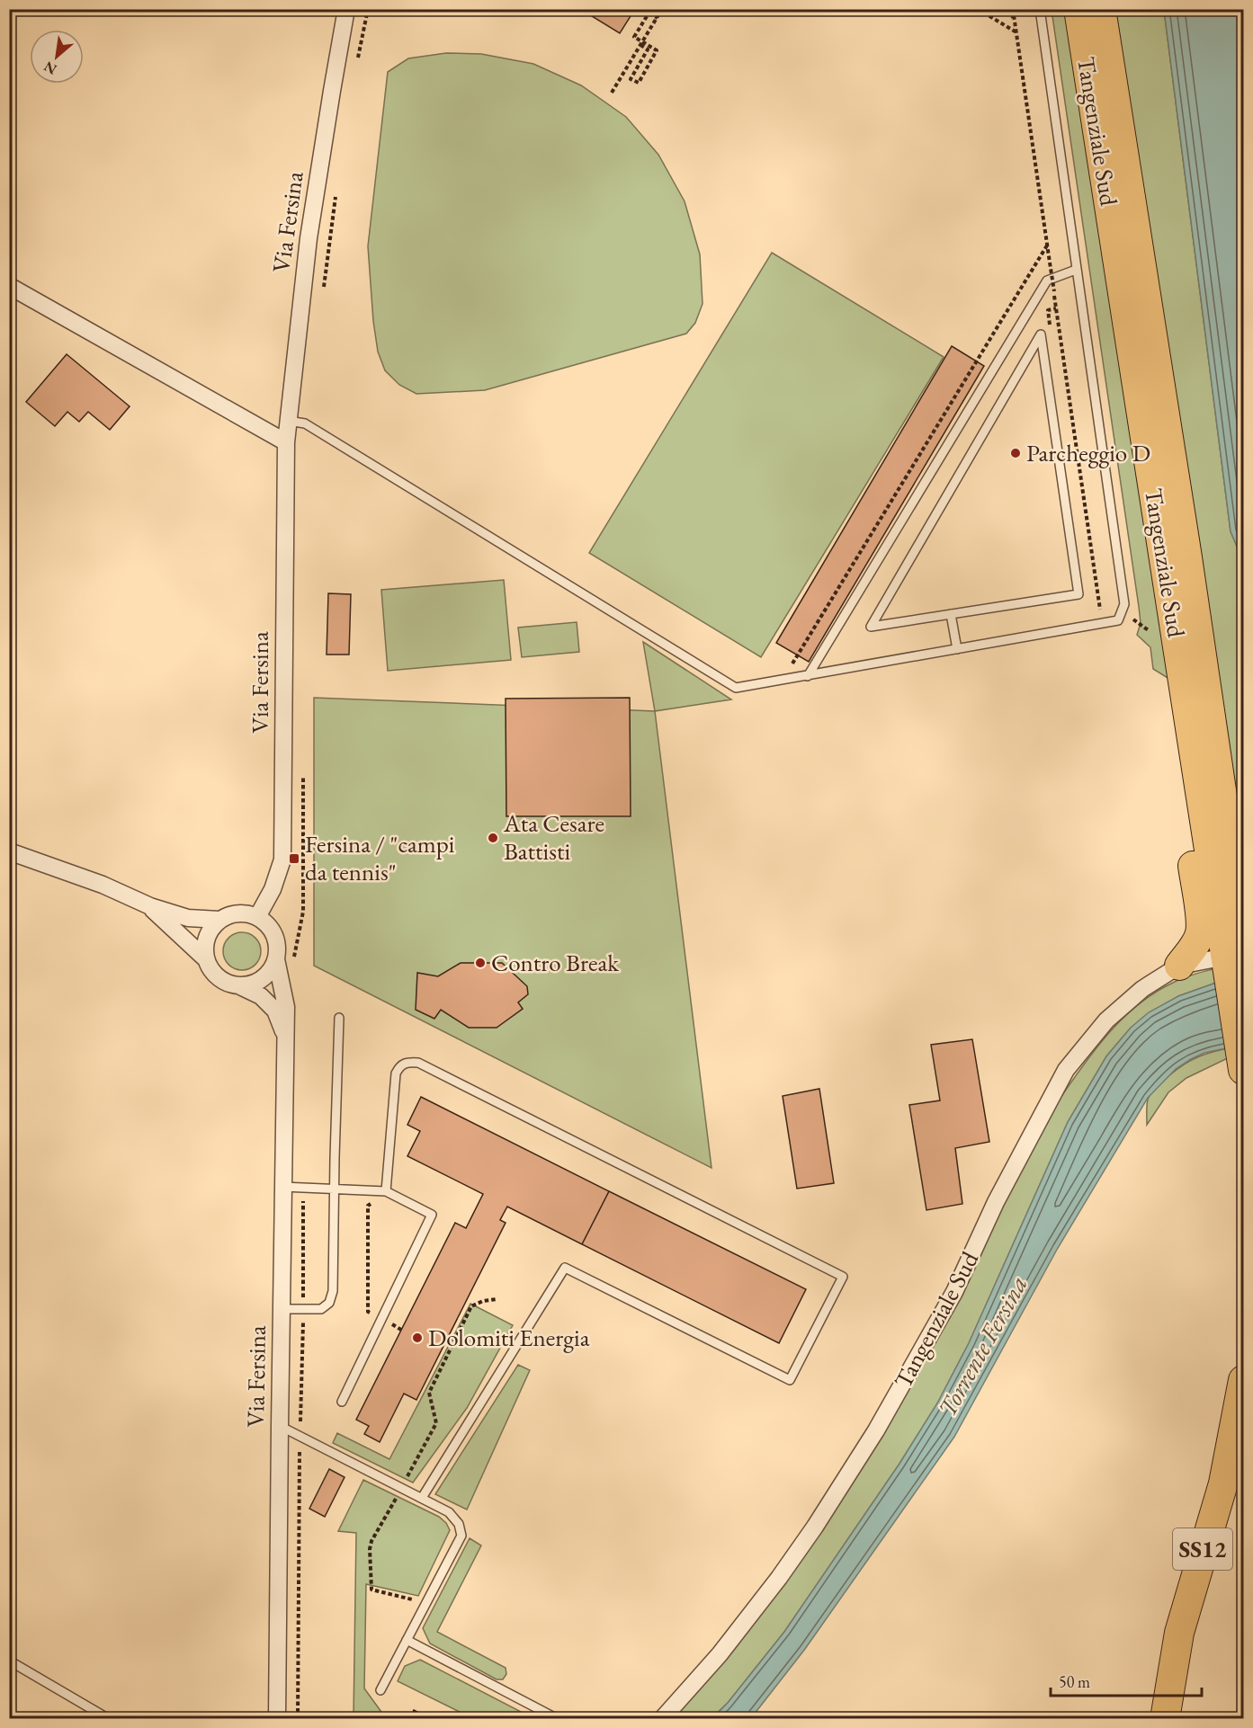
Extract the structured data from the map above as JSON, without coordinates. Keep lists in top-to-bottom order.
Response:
{
  "streets": {
    "highway": ["Tangenziale Sud", "SS12"],
    "street": ["Via Fersina"]
  },
  "water": ["Torrente Fersina"],
  "places": {
    "other": [
      "Parcheggio D",
      "Ata Cesare Battisti",
      "Contro Break",
      "Dolomiti Energia"
    ],
    "transit": ["Fersina / \"campi da tennis\""]
  },
  "scale_bar": "50 m",
  "north": "bottom left"
}
